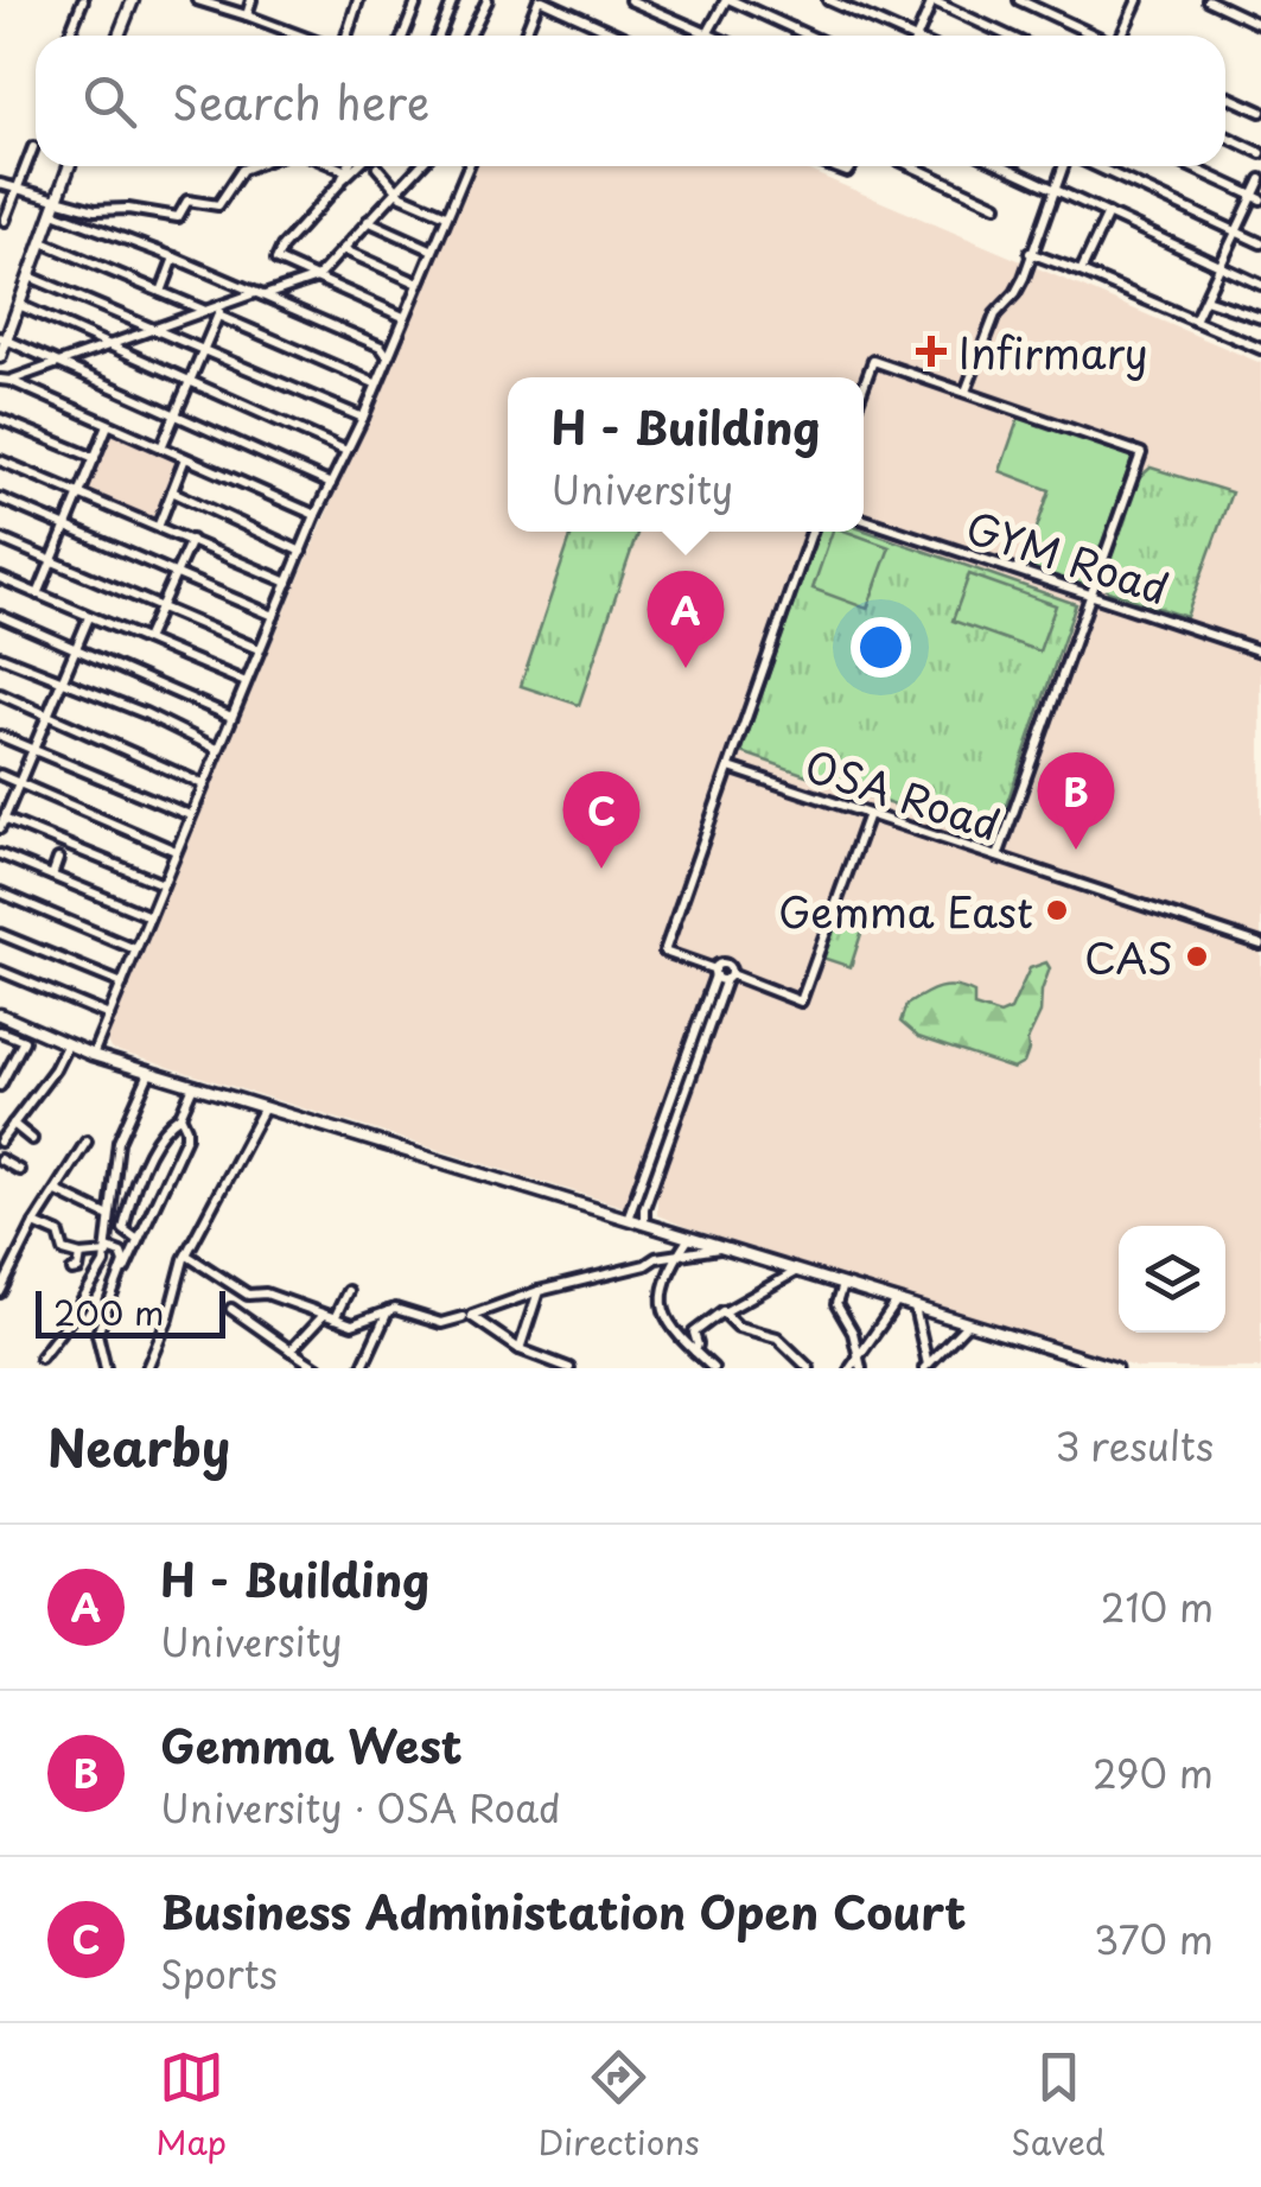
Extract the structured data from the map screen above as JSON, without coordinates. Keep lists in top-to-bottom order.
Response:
{
  "streets": {
    "street": ["GYM Road", "OSA Road"]
  },
  "places": {
    "health": ["Infirmary"],
    "other": ["Gemma East", "CAS"]
  },
  "scale_bar": "200 m",
  "page": {
    "search": "Search here",
    "popup": ["H - Building", "University"],
    "pins": ["A", "B", "C"],
    "scale": "200 m",
    "heading": ["Nearby", "3 results"],
    "list": [
      {
        "mark": "A",
        "name": "H - Building",
        "note": "University",
        "value": "210 m"
      },
      {
        "mark": "B",
        "name": "Gemma West",
        "note": "University · OSA Road",
        "value": "290 m"
      },
      {
        "mark": "C",
        "name": "Business Administation Open Court",
        "note": "Sports",
        "value": "370 m"
      }
    ],
    "nav": ["Map", "Directions", "Saved"]
  }
}
